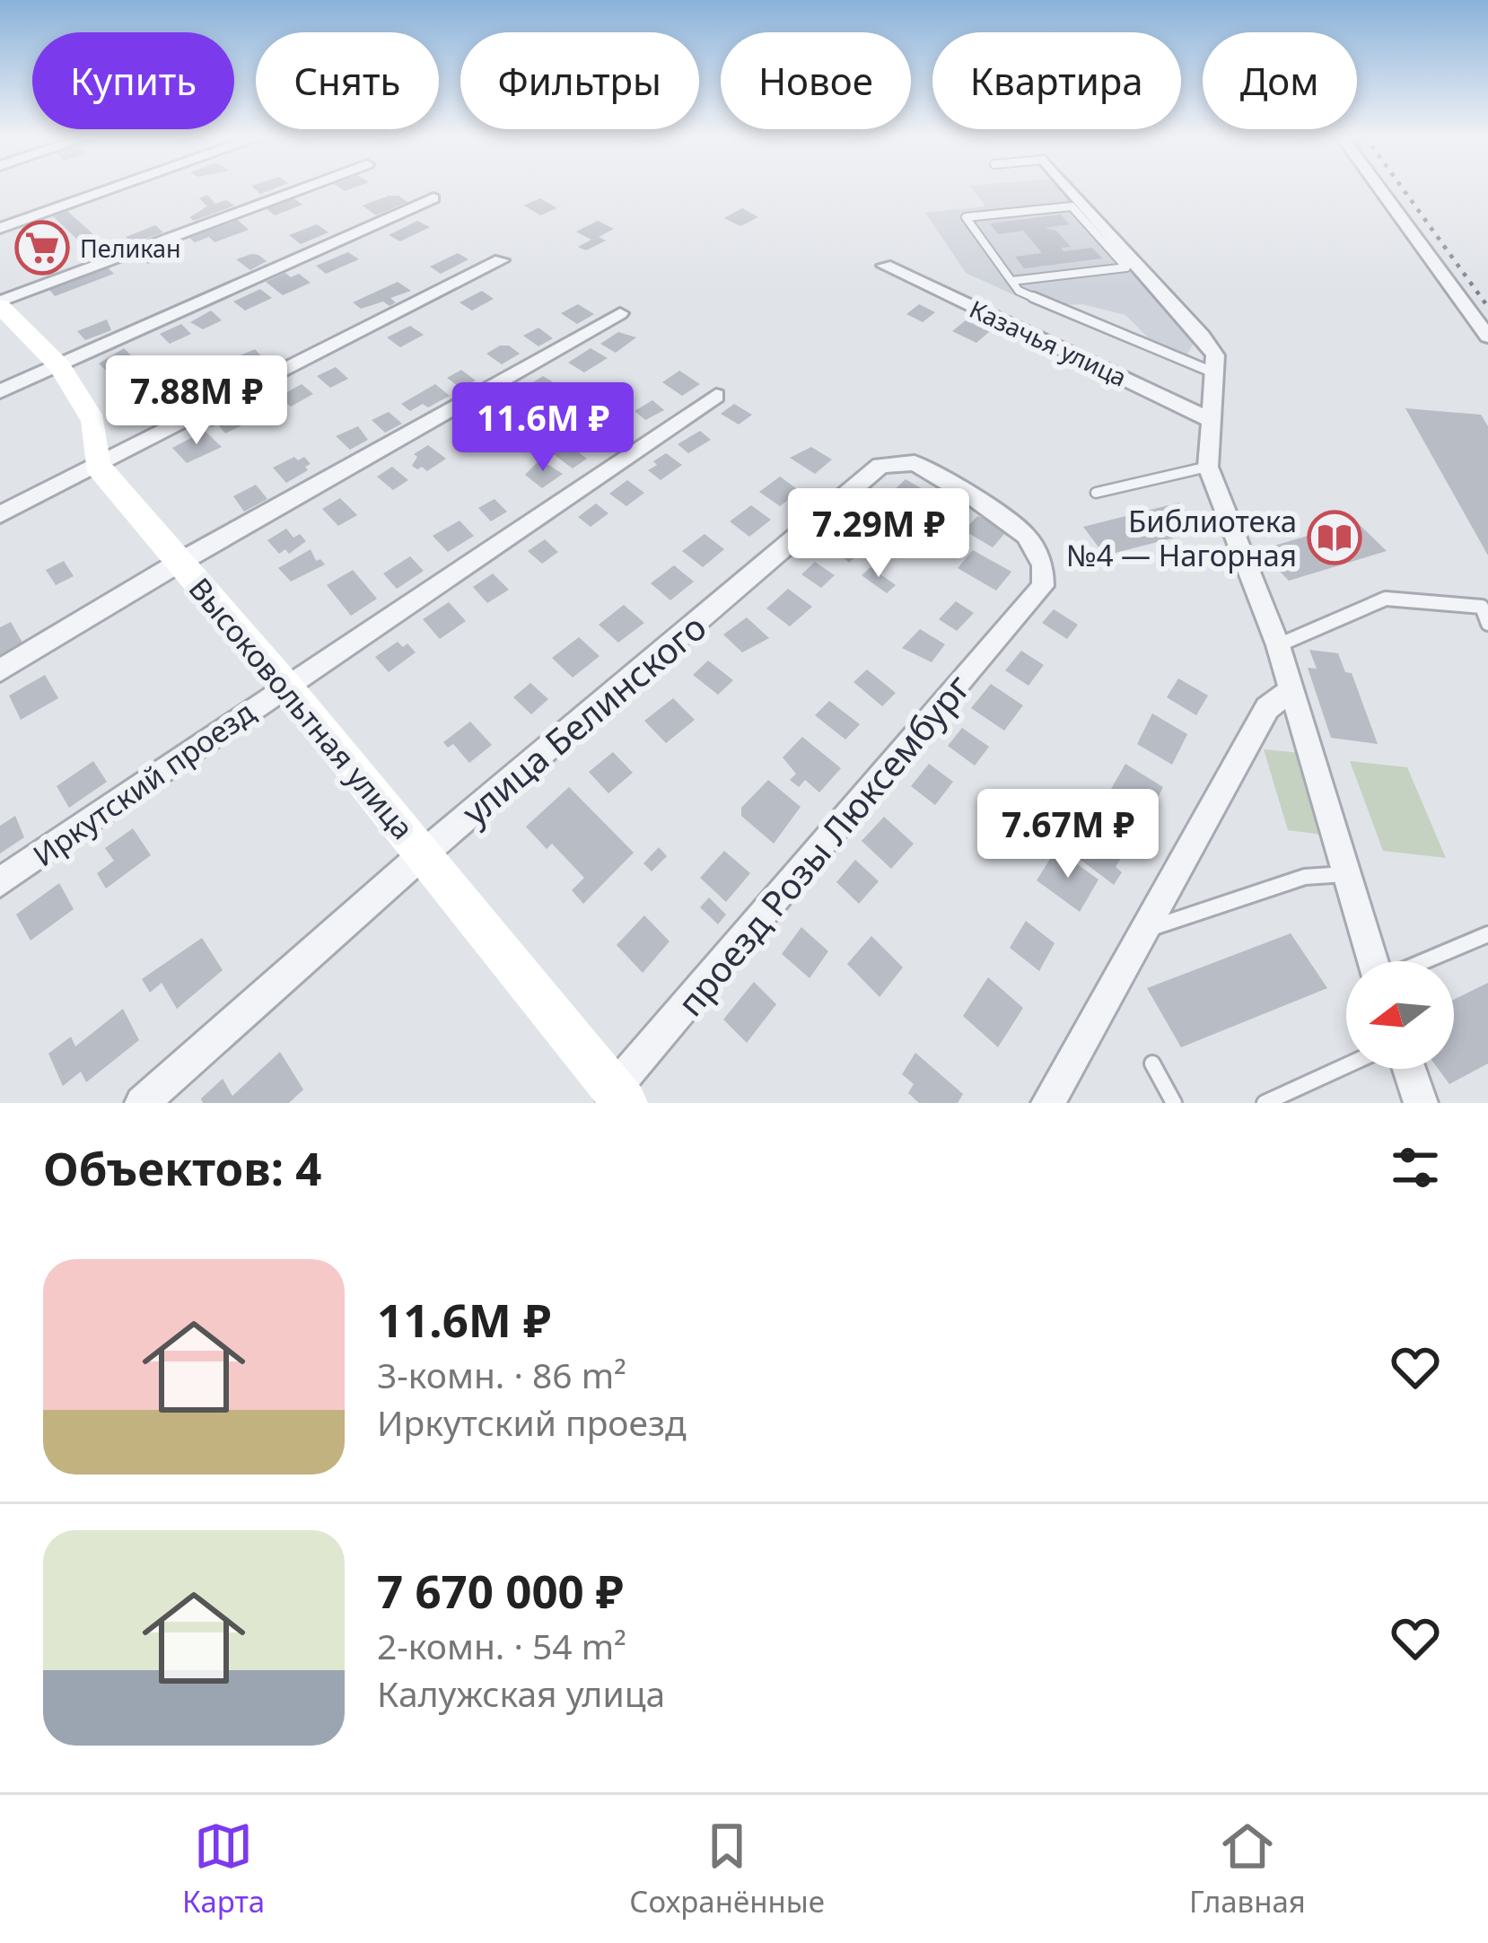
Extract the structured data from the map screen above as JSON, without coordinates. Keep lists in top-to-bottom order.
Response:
{
  "streets": {
    "street": [
      "Казачья улица",
      "Высоковольтная улица",
      "улица Белинского",
      "Иркутский проезд",
      "проезд Розы Люксембург"
    ]
  },
  "crossings": [
    ["Высоковольтная улица", "улица Белинского"],
    ["Высоковольтная улица", "Иркутский проезд"],
    ["Высоковольтная улица", "проезд Розы Люксембург"],
    ["улица Белинского", "проезд Розы Люксембург"]
  ],
  "places": {
    "supermarket": ["Пеликан"],
    "library": ["Библиотека №4 — Нагорная"]
  },
  "north": "left",
  "page": {
    "chip": [
      "Купить",
      "Снять",
      "Фильтры",
      "Новое",
      "Квартира",
      "Дом"
    ],
    "price": [
      "7.88M ₽",
      "11.6M ₽",
      "7.29M ₽",
      "7.67M ₽"
    ],
    "heading": "Объектов: 4",
    "list": [
      {
        "name": "11.6M ₽",
        "note": "3-комн. · 86 m² · Иркутский проезд"
      },
      {
        "name": "7 670 000 ₽",
        "note": "2-комн. · 54 m² · Калужская улица"
      }
    ],
    "tabs": ["Карта", "Сохранённые", "Главная"]
  }
}
